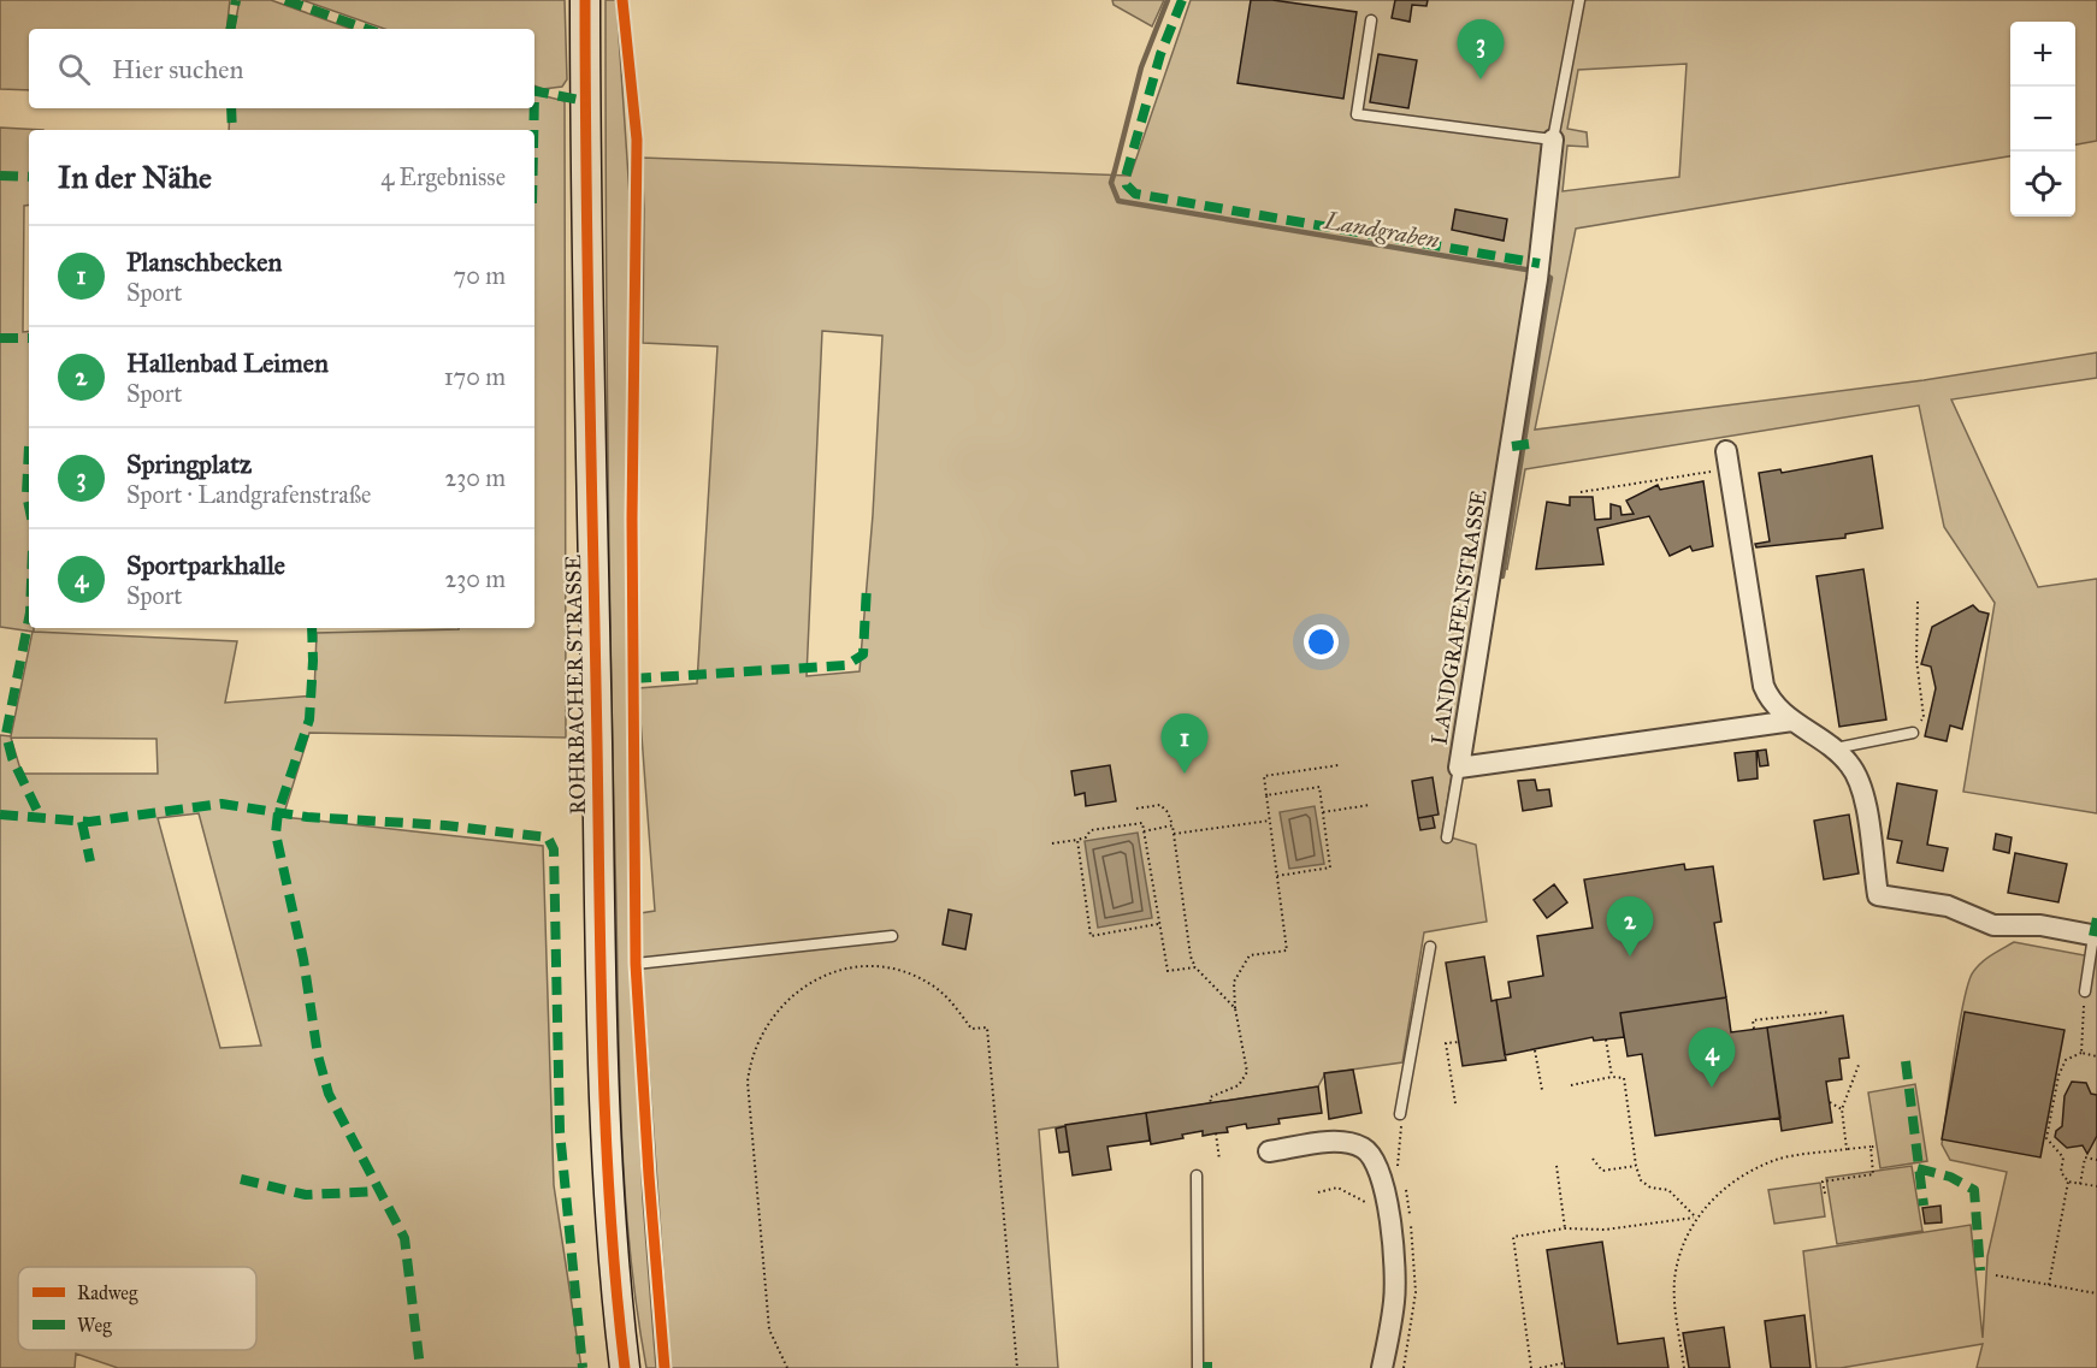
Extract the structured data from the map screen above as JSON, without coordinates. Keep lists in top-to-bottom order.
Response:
{
  "streets": {
    "main road": ["ROHRBACHER STRASSE"],
    "street": ["LANDGRAFENSTRASSE"]
  },
  "water": ["Landgraben"],
  "legend": ["Radweg", "Weg"],
  "page": {
    "pins": [
      "3",
      "1",
      "2",
      "4"
    ],
    "map_buttons": ["+", "−"],
    "search": "Hier suchen",
    "heading": ["In der Nähe", "4 Ergebnisse"],
    "list": [
      {
        "mark": "1",
        "name": "Planschbecken",
        "note": "Sport",
        "value": "70 m"
      },
      {
        "mark": "2",
        "name": "Hallenbad Leimen",
        "note": "Sport",
        "value": "170 m"
      },
      {
        "mark": "3",
        "name": "Springplatz",
        "note": "Sport · Landgrafenstraße",
        "value": "230 m"
      },
      {
        "mark": "4",
        "name": "Sportparkhalle",
        "note": "Sport",
        "value": "230 m"
      }
    ]
  }
}
